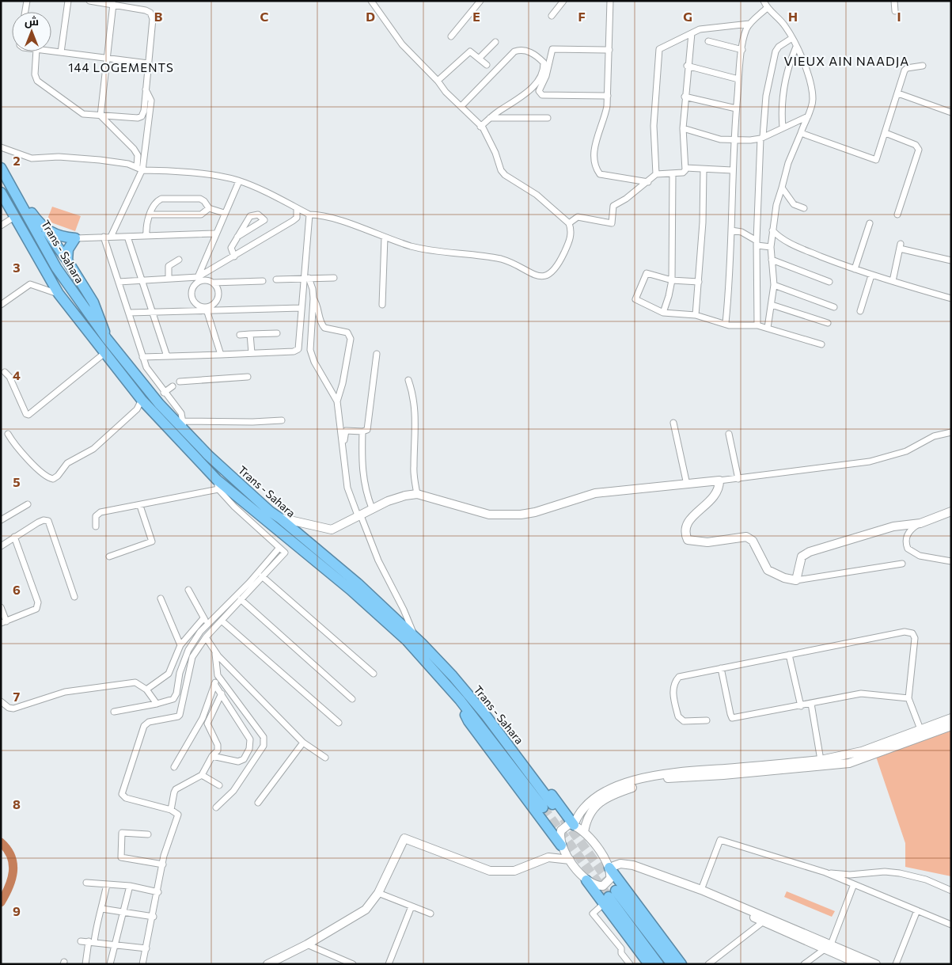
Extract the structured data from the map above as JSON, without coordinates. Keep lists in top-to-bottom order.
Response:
{
  "streets": {
    "highway": ["Trans - Sahara"]
  },
  "districts": ["VIEUX AIN NAADJA", "144 LOGEMENTS"],
  "north": "top",
  "grid": {
    "columns": [
      "B",
      "C",
      "D",
      "E",
      "F",
      "G",
      "H",
      "I"
    ],
    "rows": [
      "2",
      "3",
      "4",
      "5",
      "6",
      "7",
      "8",
      "9"
    ]
  }
}
